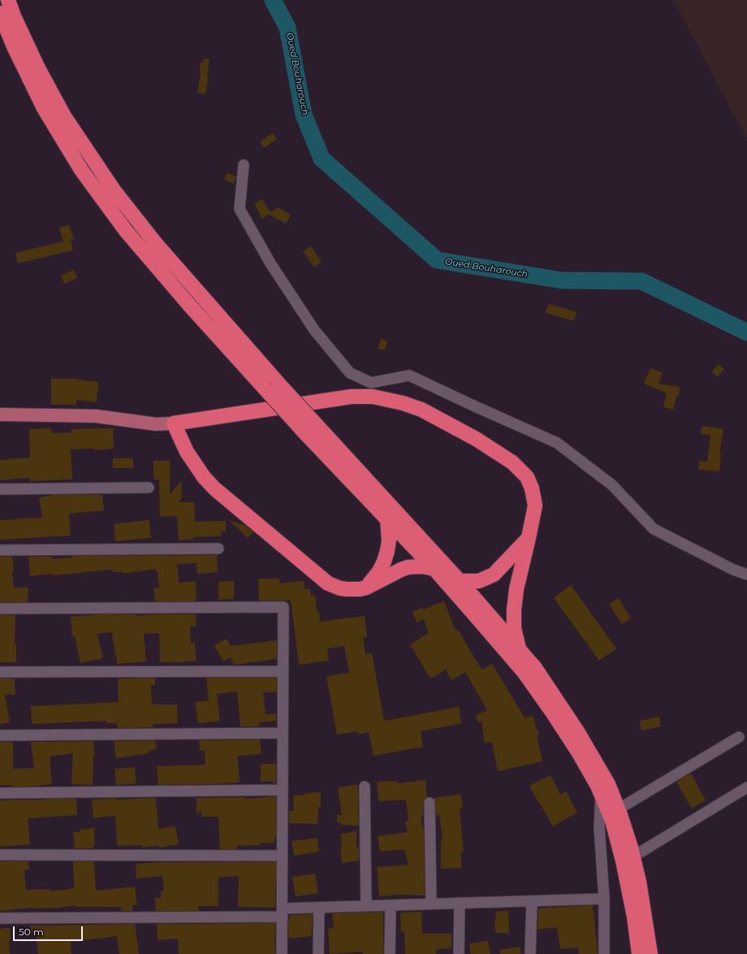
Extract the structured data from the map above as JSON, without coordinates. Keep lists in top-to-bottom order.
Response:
{
  "water": ["Oued Bouharouch"],
  "scale_bar": "50 m"
}
